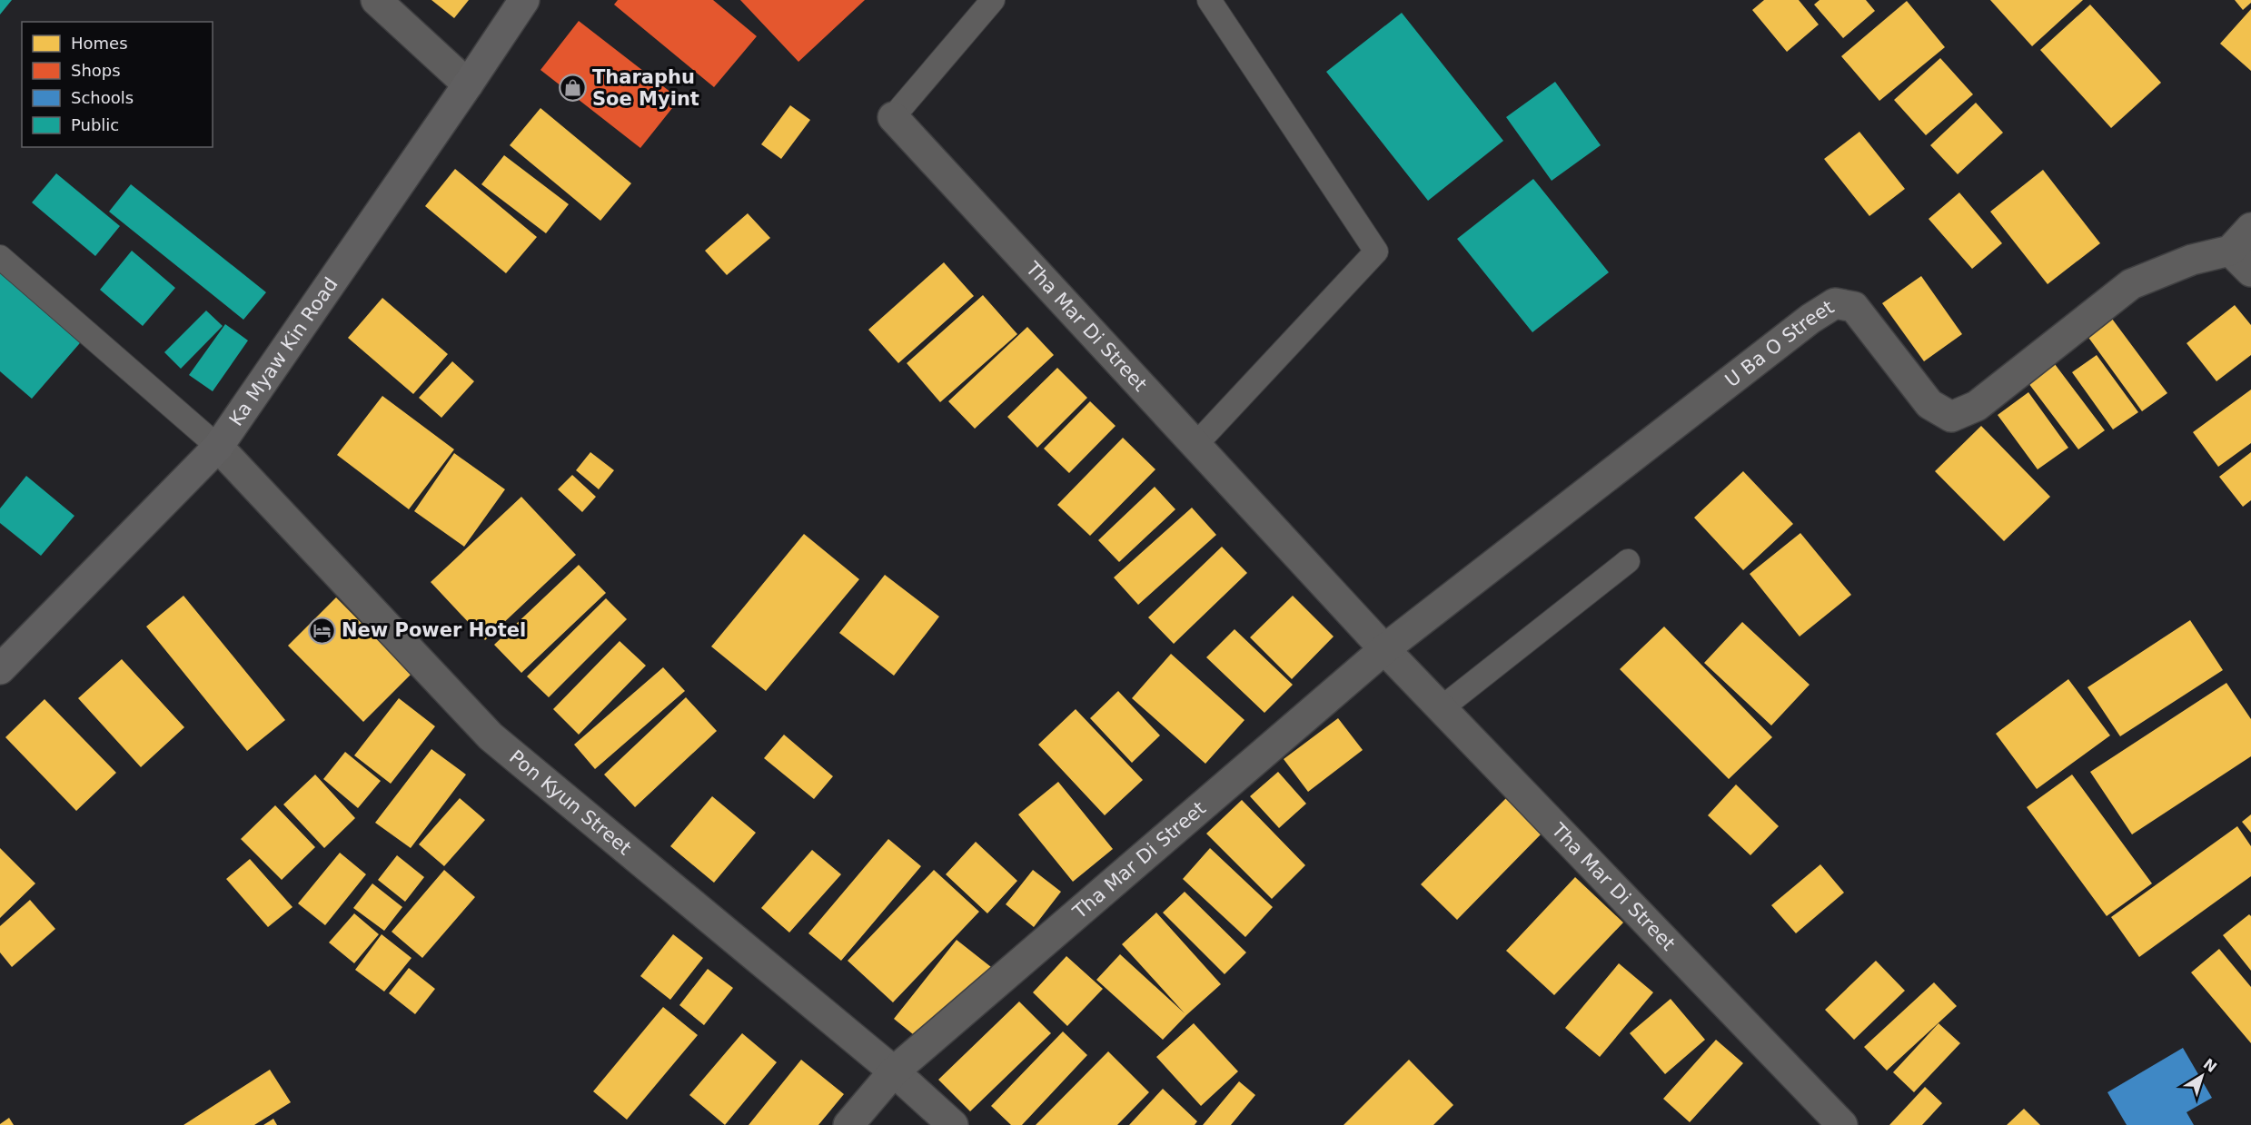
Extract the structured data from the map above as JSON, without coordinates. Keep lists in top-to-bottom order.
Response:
{
  "streets": {
    "main road": ["Ka Myaw Kin Road"],
    "street": ["Tha Mar Di Street", "U Ba O Street", "Pon Kyun Street"]
  },
  "crossings": [
    ["Tha Mar Di Street", "U Ba O Street"],
    ["Tha Mar Di Street", "Pon Kyun Street"],
    ["Ka Myaw Kin Road", "Pon Kyun Street"]
  ],
  "places": {
    "shop": ["Tharaphu Soe Myint"],
    "hotel": ["New Power Hotel"]
  },
  "legend": [
    "Homes",
    "Shops",
    "Schools",
    "Public"
  ],
  "north": "top right"
}
